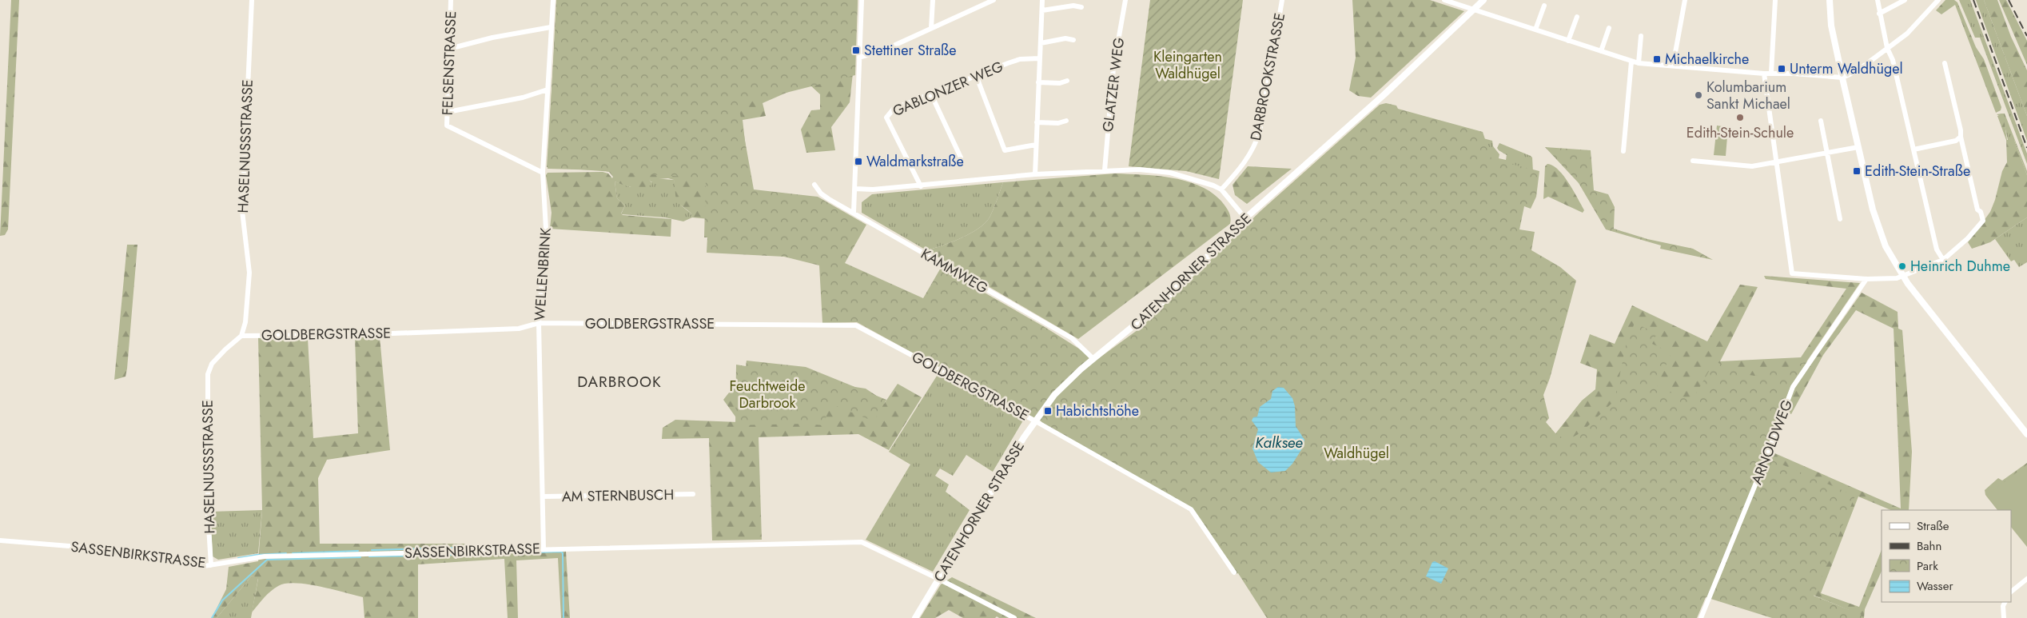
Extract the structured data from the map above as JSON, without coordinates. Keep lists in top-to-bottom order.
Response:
{
  "streets": {
    "street": [
      "FELSENSTRASSE",
      "DARBROOKSTRASSE",
      "GLATZER WEG",
      "GABLONZER WEG",
      "HASELNUSSSTRASSE",
      "KAMMWEG",
      "CATENHORNER STRASSE",
      "WELLENBRINK",
      "GOLDBERGSTRASSE",
      "ARNOLDWEG",
      "AM STERNBUSCH",
      "SASSENBIRKSTRASSE"
    ]
  },
  "crossings": [
    ["FELSENSTRASSE", "WELLENBRINK"],
    ["HASELNUSSSTRASSE", "GOLDBERGSTRASSE"],
    ["HASELNUSSSTRASSE", "SASSENBIRKSTRASSE"],
    ["KAMMWEG", "CATENHORNER STRASSE"],
    ["CATENHORNER STRASSE", "GOLDBERGSTRASSE"],
    ["CATENHORNER STRASSE", "SASSENBIRKSTRASSE"],
    ["WELLENBRINK", "GOLDBERGSTRASSE"],
    ["WELLENBRINK", "AM STERNBUSCH"],
    ["WELLENBRINK", "SASSENBIRKSTRASSE"]
  ],
  "districts": ["DARBROOK"],
  "water": ["Kalksee"],
  "parks": ["Kleingarten Waldhügel", "Feuchtweide Darbrook", "Waldhügel"],
  "places": {
    "transit": [
      "Stettiner Straße",
      "Michaelkirche",
      "Unterm Waldhügel",
      "Waldmarkstraße",
      "Edith-Stein-Straße",
      "Habichtshöhe"
    ],
    "other": ["Kolumbarium Sankt Michael", "Edith-Stein-Schule", "Heinrich Duhme"]
  },
  "legend": [
    "Straße",
    "Bahn",
    "Park",
    "Wasser"
  ]
}
